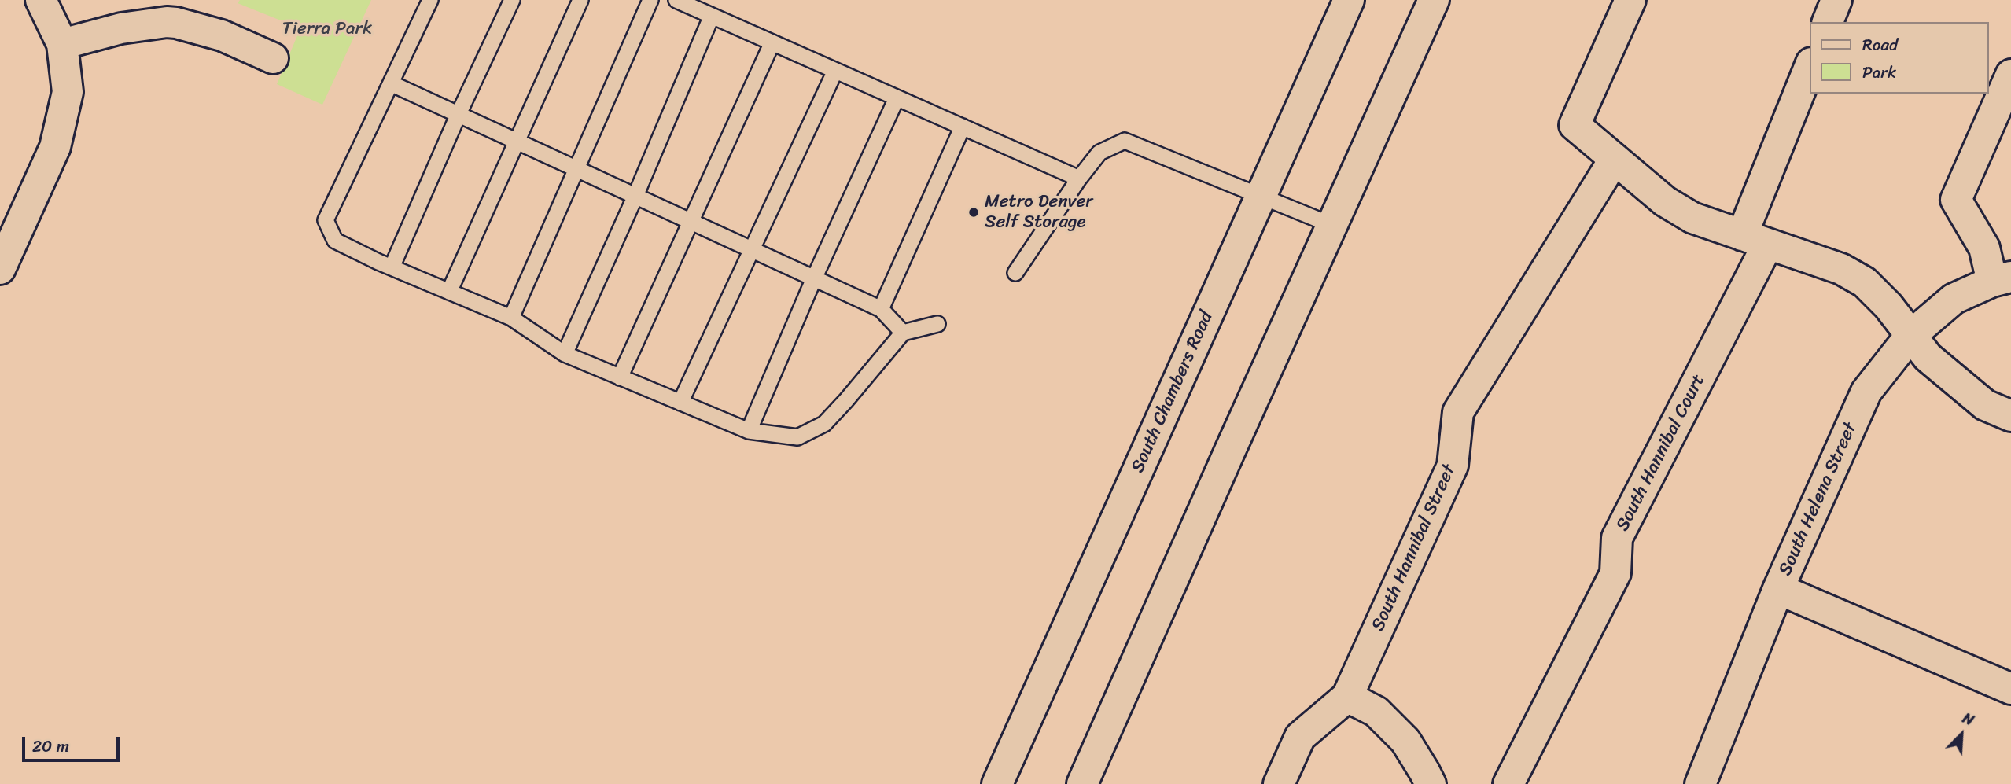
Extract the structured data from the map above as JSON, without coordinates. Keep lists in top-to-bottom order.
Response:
{
  "streets": {
    "street": [
      "South Chambers Road",
      "South Hannibal Court",
      "South Helena Street",
      "South Hannibal Street"
    ]
  },
  "parks": ["Tierra Park"],
  "places": ["Metro Denver Self Storage"],
  "legend": ["Road", "Park"],
  "scale_bar": "20 m",
  "north": "top right"
}
